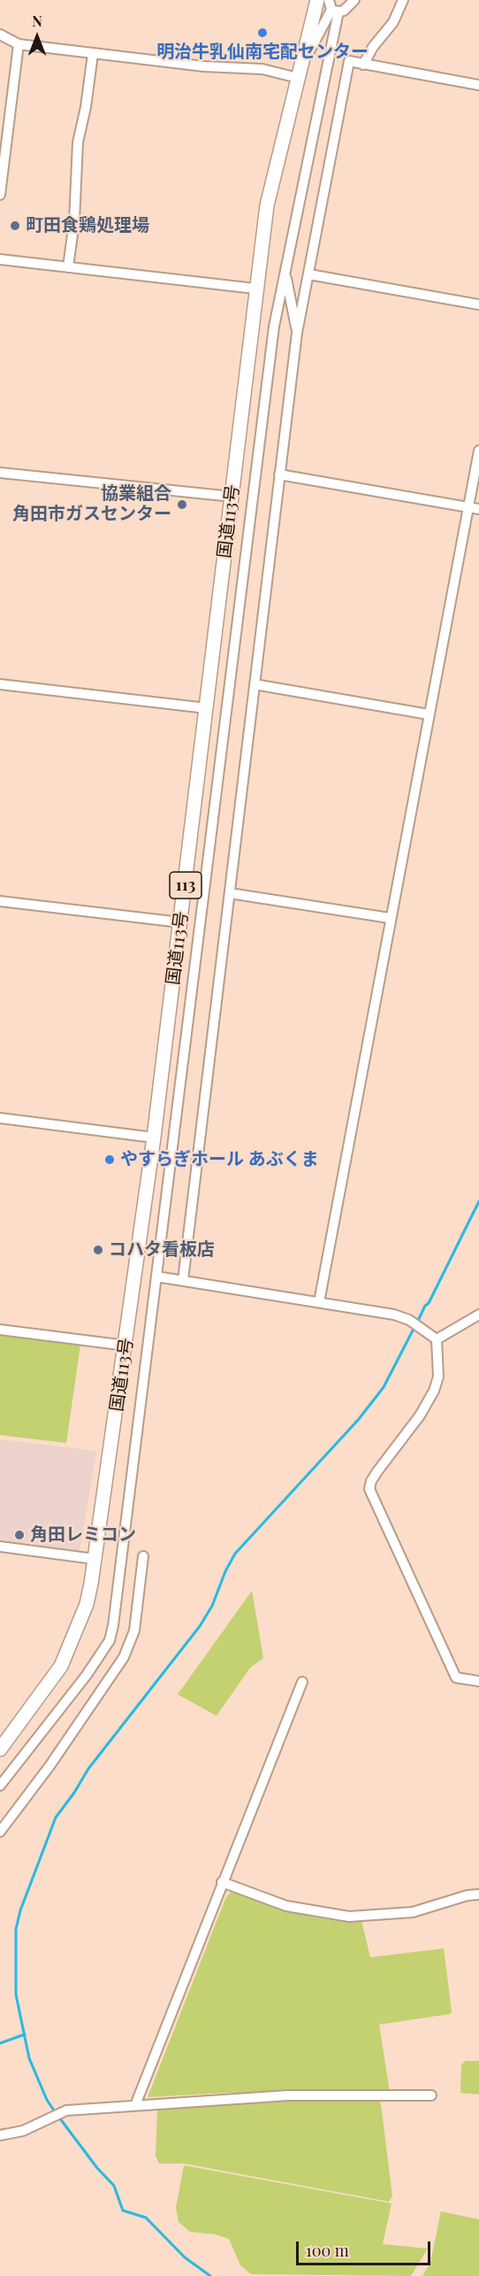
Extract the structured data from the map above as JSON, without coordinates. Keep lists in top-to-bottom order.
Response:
{
  "streets": {
    "highway": ["国道113号", "113"]
  },
  "places": [
    "明治牛乳仙南宅配センター",
    "町田食鶏処理場",
    "協業組合 角田市ガスセンター",
    "やすらぎホール あぶくま",
    "コハタ看板店",
    "角田レミコン"
  ],
  "scale_bar": "100 m",
  "north": "top"
}
